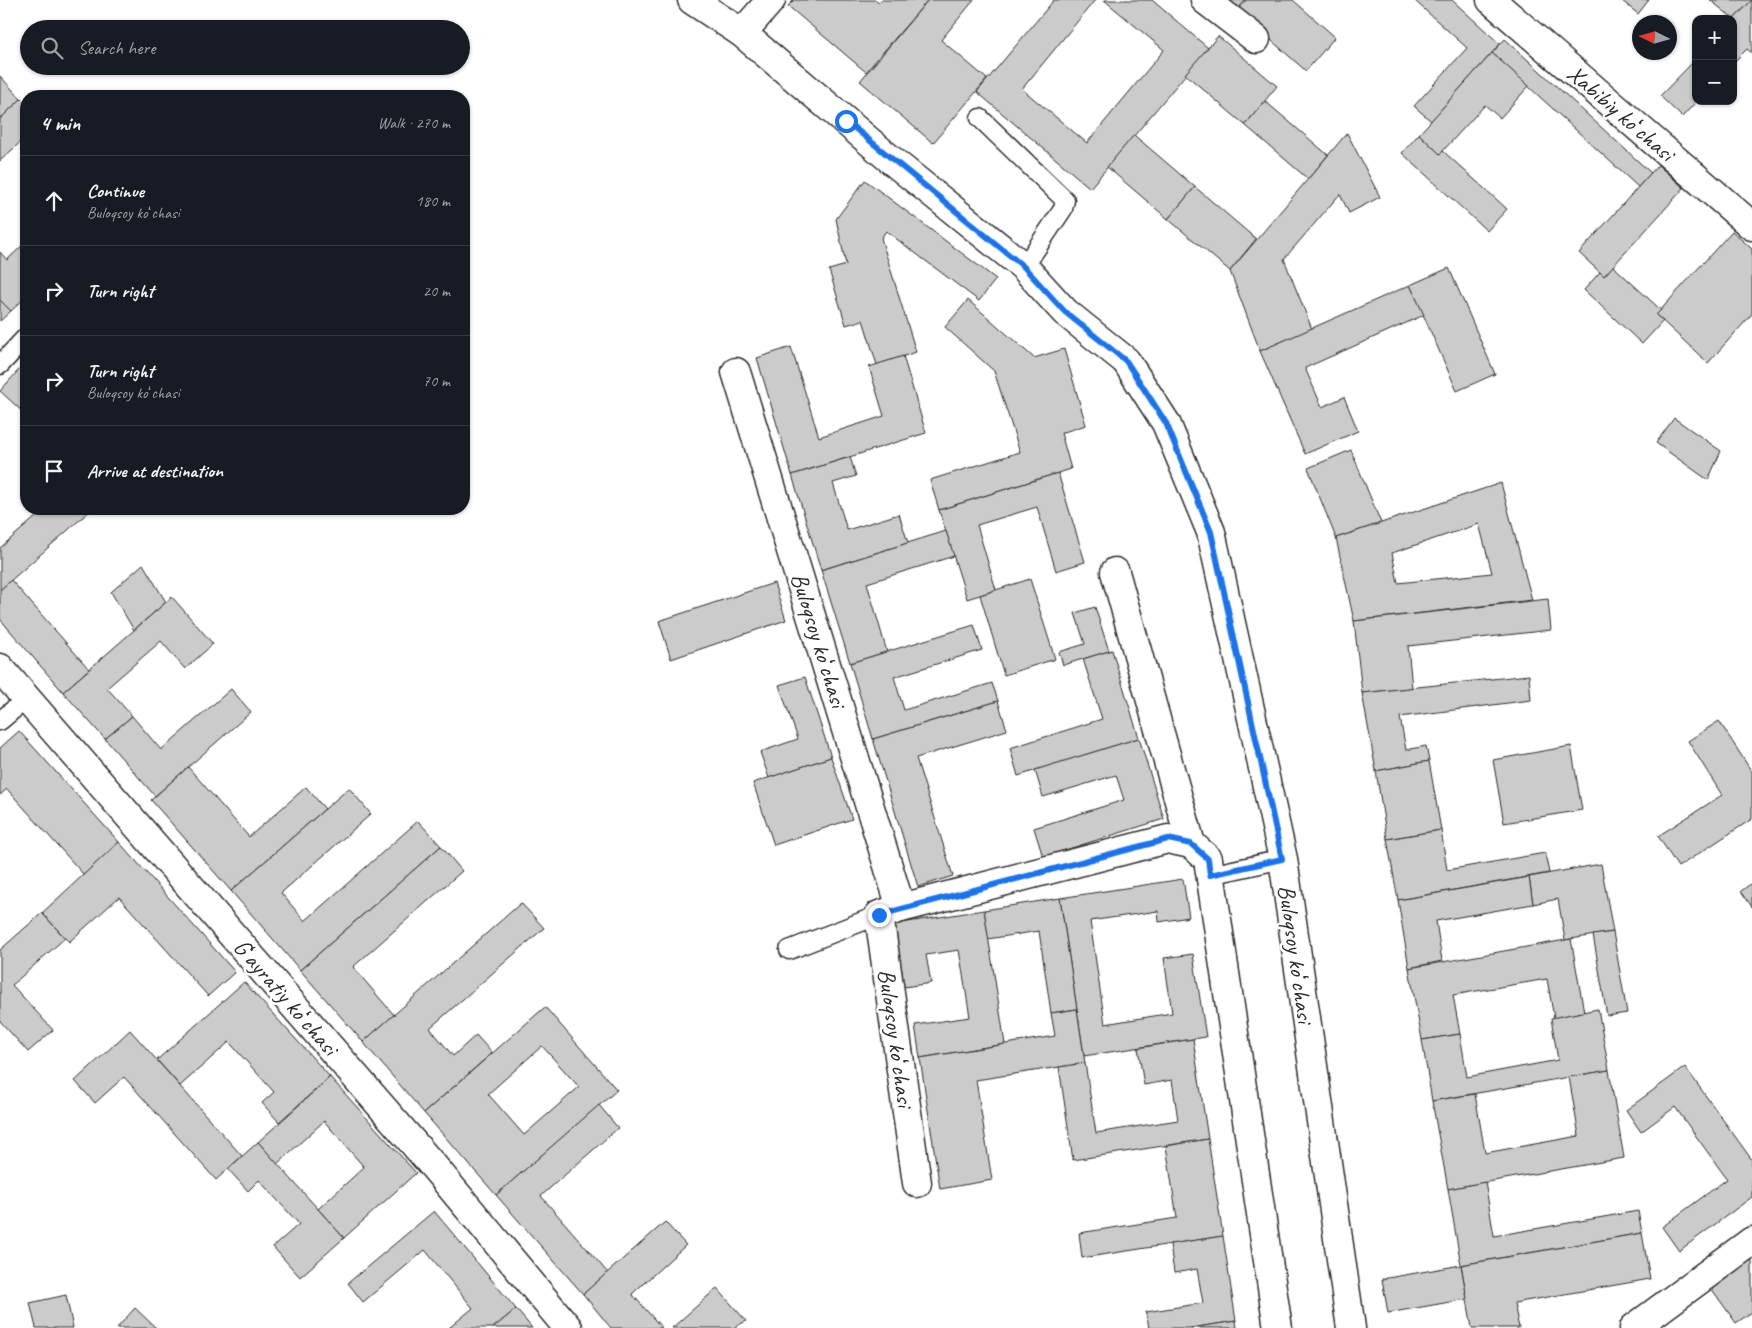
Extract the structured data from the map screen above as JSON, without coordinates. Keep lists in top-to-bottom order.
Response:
{
  "streets": {
    "street": ["Xabibiy koʻchasi", "Buloqsoy koʻchasi", "Gʻayratiy koʻchasi"]
  },
  "north": "left",
  "page": {
    "map_buttons": ["+", "−"],
    "search": "Search here",
    "heading": ["4 min", "Walk · 270 m"],
    "list": [
      ["Continue", "Buloqsoy koʻchasi", "180 m"],
      ["Turn right", "20 m"],
      ["Turn right", "Buloqsoy koʻchasi", "70 m"],
      "Arrive at destination"
    ]
  }
}
